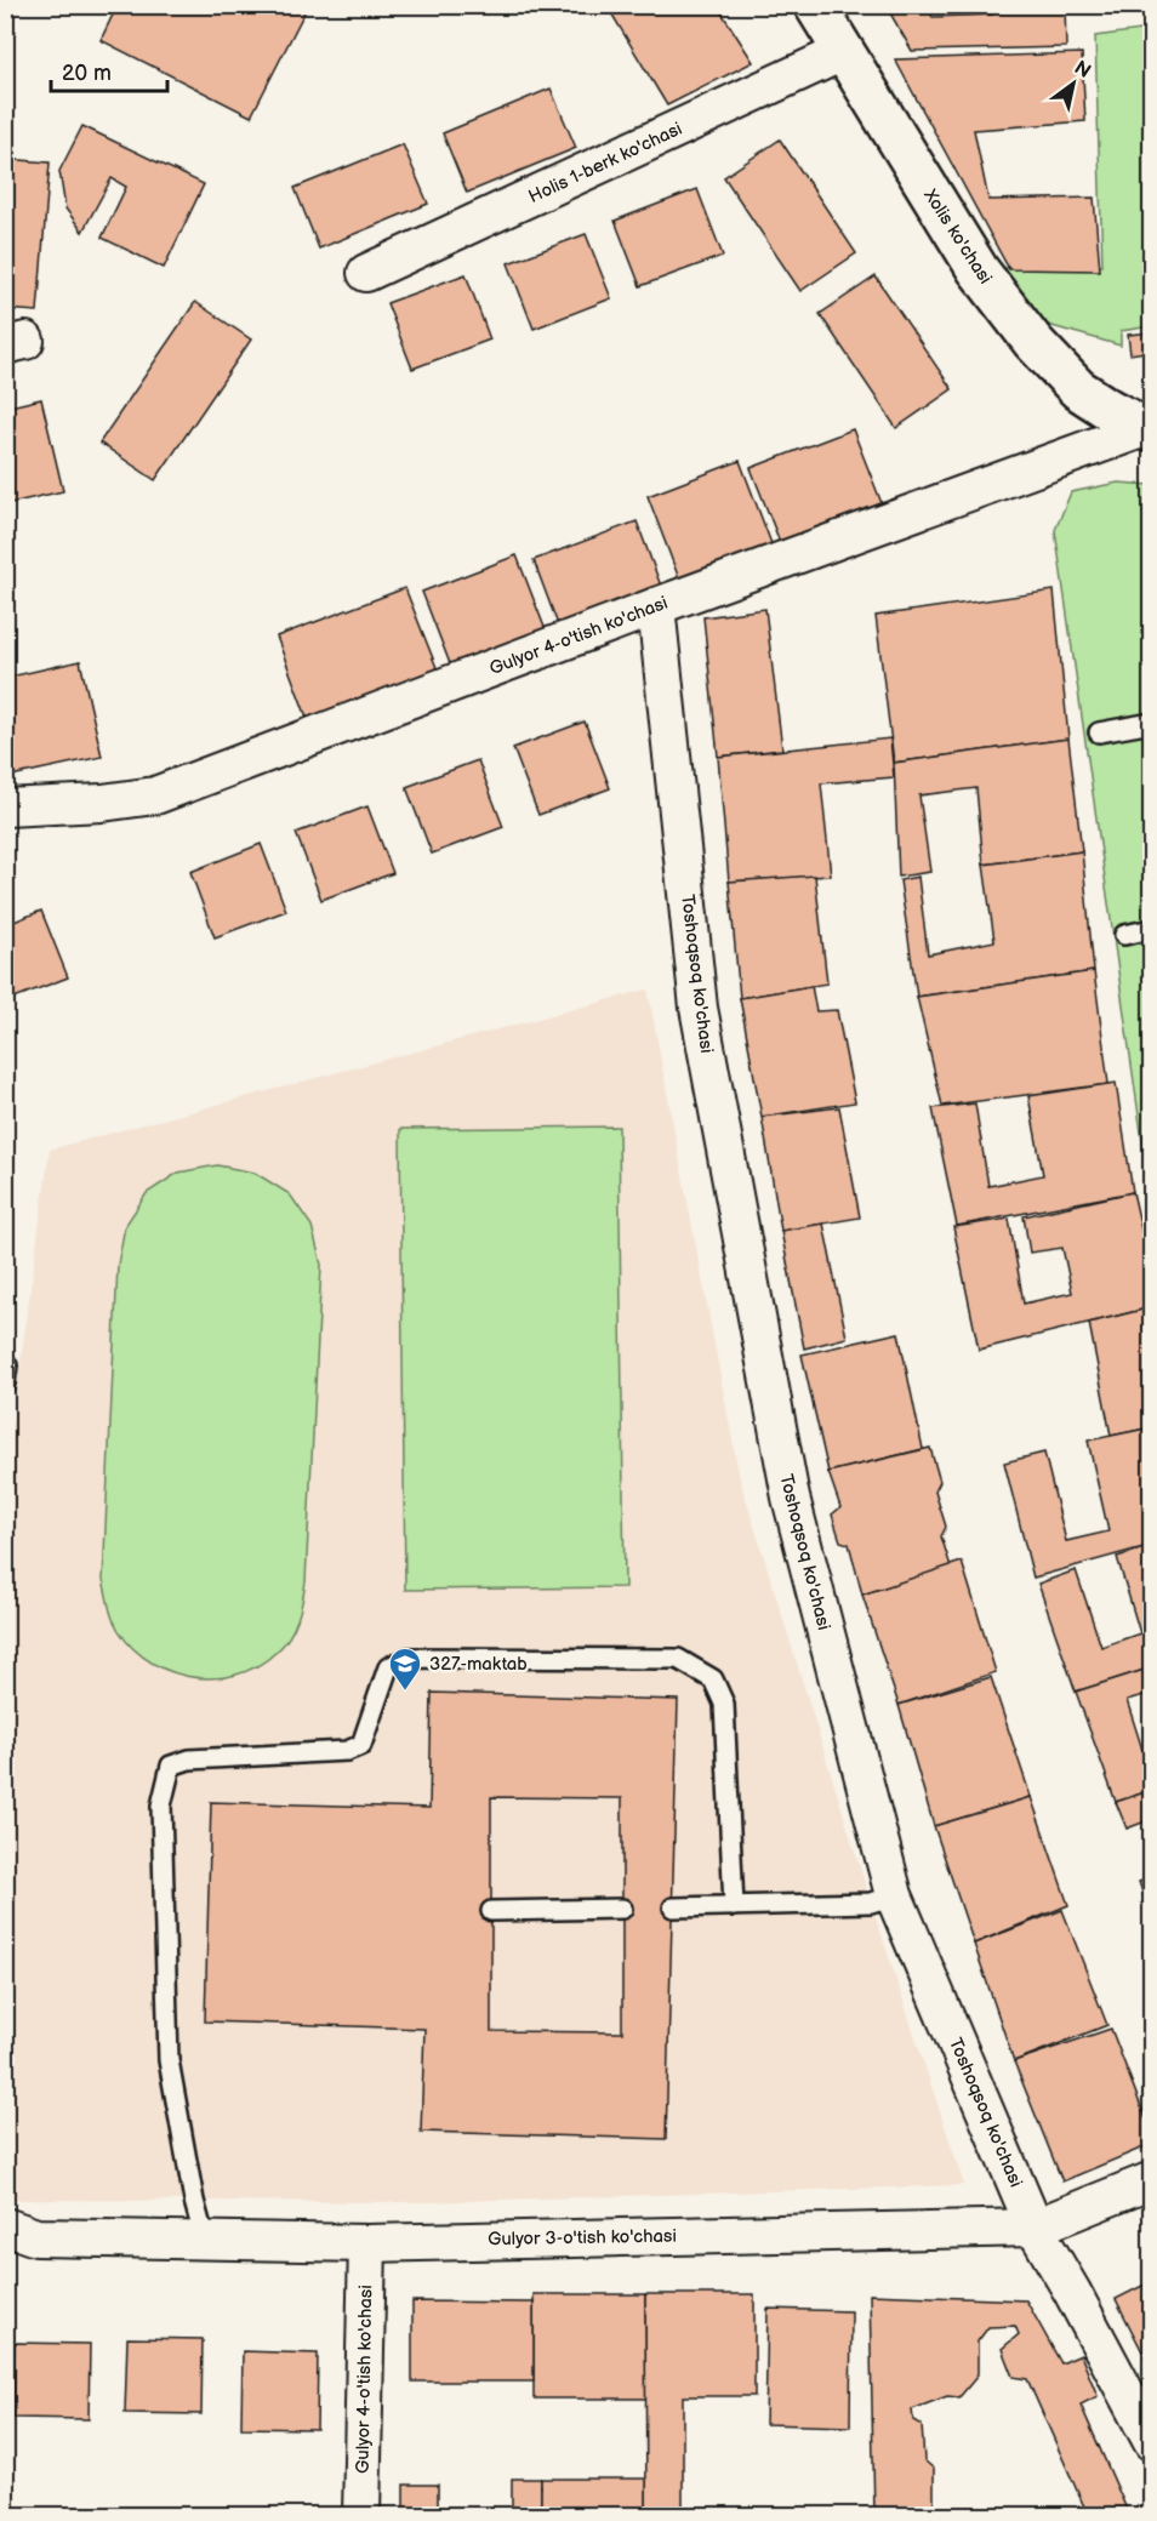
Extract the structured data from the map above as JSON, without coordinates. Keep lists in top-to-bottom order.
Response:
{
  "streets": {
    "street": [
      "Holis 1-berk ko'chasi",
      "Xolis ko'chasi",
      "Gulyor 4-o'tish ko'chasi",
      "Toshoqsoq ko'chasi",
      "Gulyor 3-o'tish ko'chasi"
    ]
  },
  "crossings": [
    ["Holis 1-berk ko'chasi", "Xolis ko'chasi"],
    ["Xolis ko'chasi", "Gulyor 4-o'tish ko'chasi"],
    ["Gulyor 4-o'tish ko'chasi", "Toshoqsoq ko'chasi"],
    ["Gulyor 4-o'tish ko'chasi", "Gulyor 3-o'tish ko'chasi"],
    ["Toshoqsoq ko'chasi", "Gulyor 3-o'tish ko'chasi"]
  ],
  "places": {
    "school or university": ["327-maktab"]
  },
  "scale_bar": "20 m",
  "north": "top right"
}
